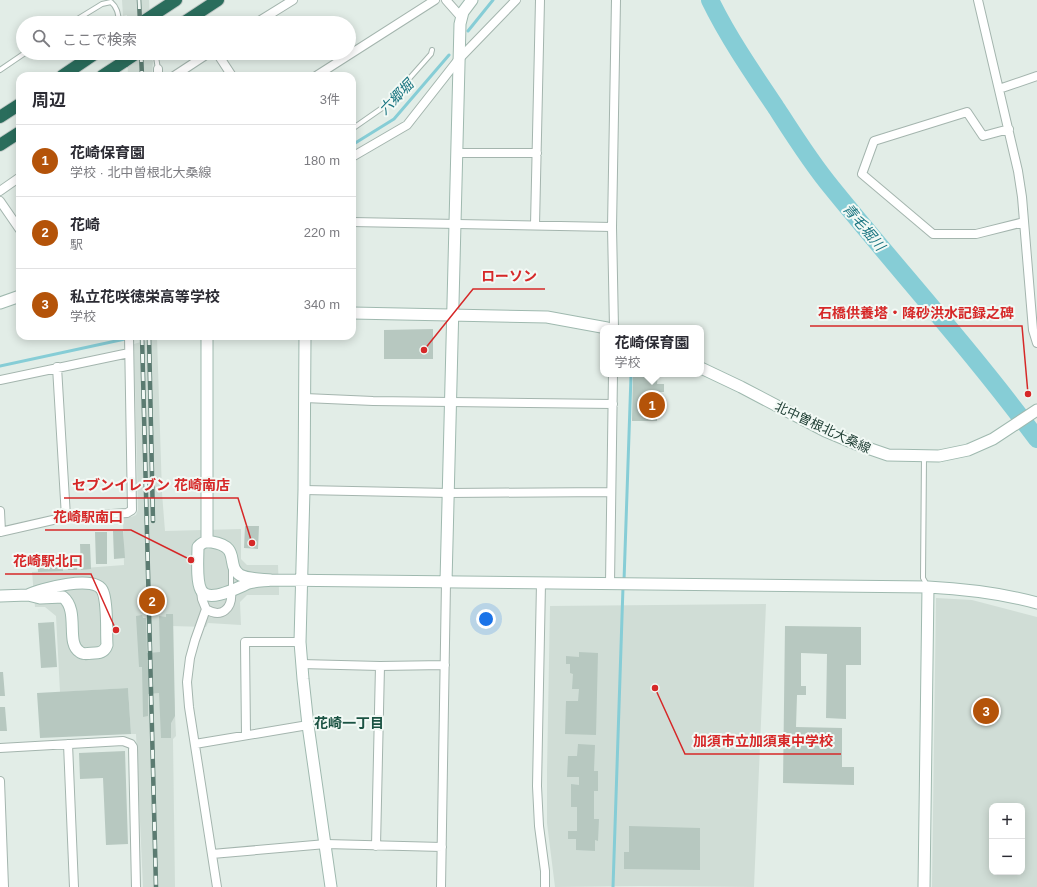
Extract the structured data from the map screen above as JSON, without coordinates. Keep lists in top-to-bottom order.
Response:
{
  "streets": {
    "street": ["北中曽根北大桑線"]
  },
  "districts": ["花崎一丁目"],
  "water": ["六郷堀", "青毛堀川"],
  "places": [
    "ローソン",
    "石橋供養塔・降砂洪水記録之碑",
    "セブンイレブン 花崎南店",
    "花崎駅南口",
    "花崎駅北口",
    "加須市立加須東中学校"
  ],
  "page": {
    "search": "ここで検索",
    "heading": ["周辺", "3件"],
    "list": [
      {
        "mark": "1",
        "name": "花崎保育園",
        "note": "学校 · 北中曽根北大桑線",
        "value": "180 m"
      },
      {
        "mark": "2",
        "name": "花崎",
        "note": "駅",
        "value": "220 m"
      },
      {
        "mark": "3",
        "name": "私立花咲徳栄高等学校",
        "note": "学校",
        "value": "340 m"
      }
    ],
    "popup": ["花崎保育園", "学校"],
    "pins": ["1", "2", "3"],
    "map_buttons": ["+", "−"]
  }
}
